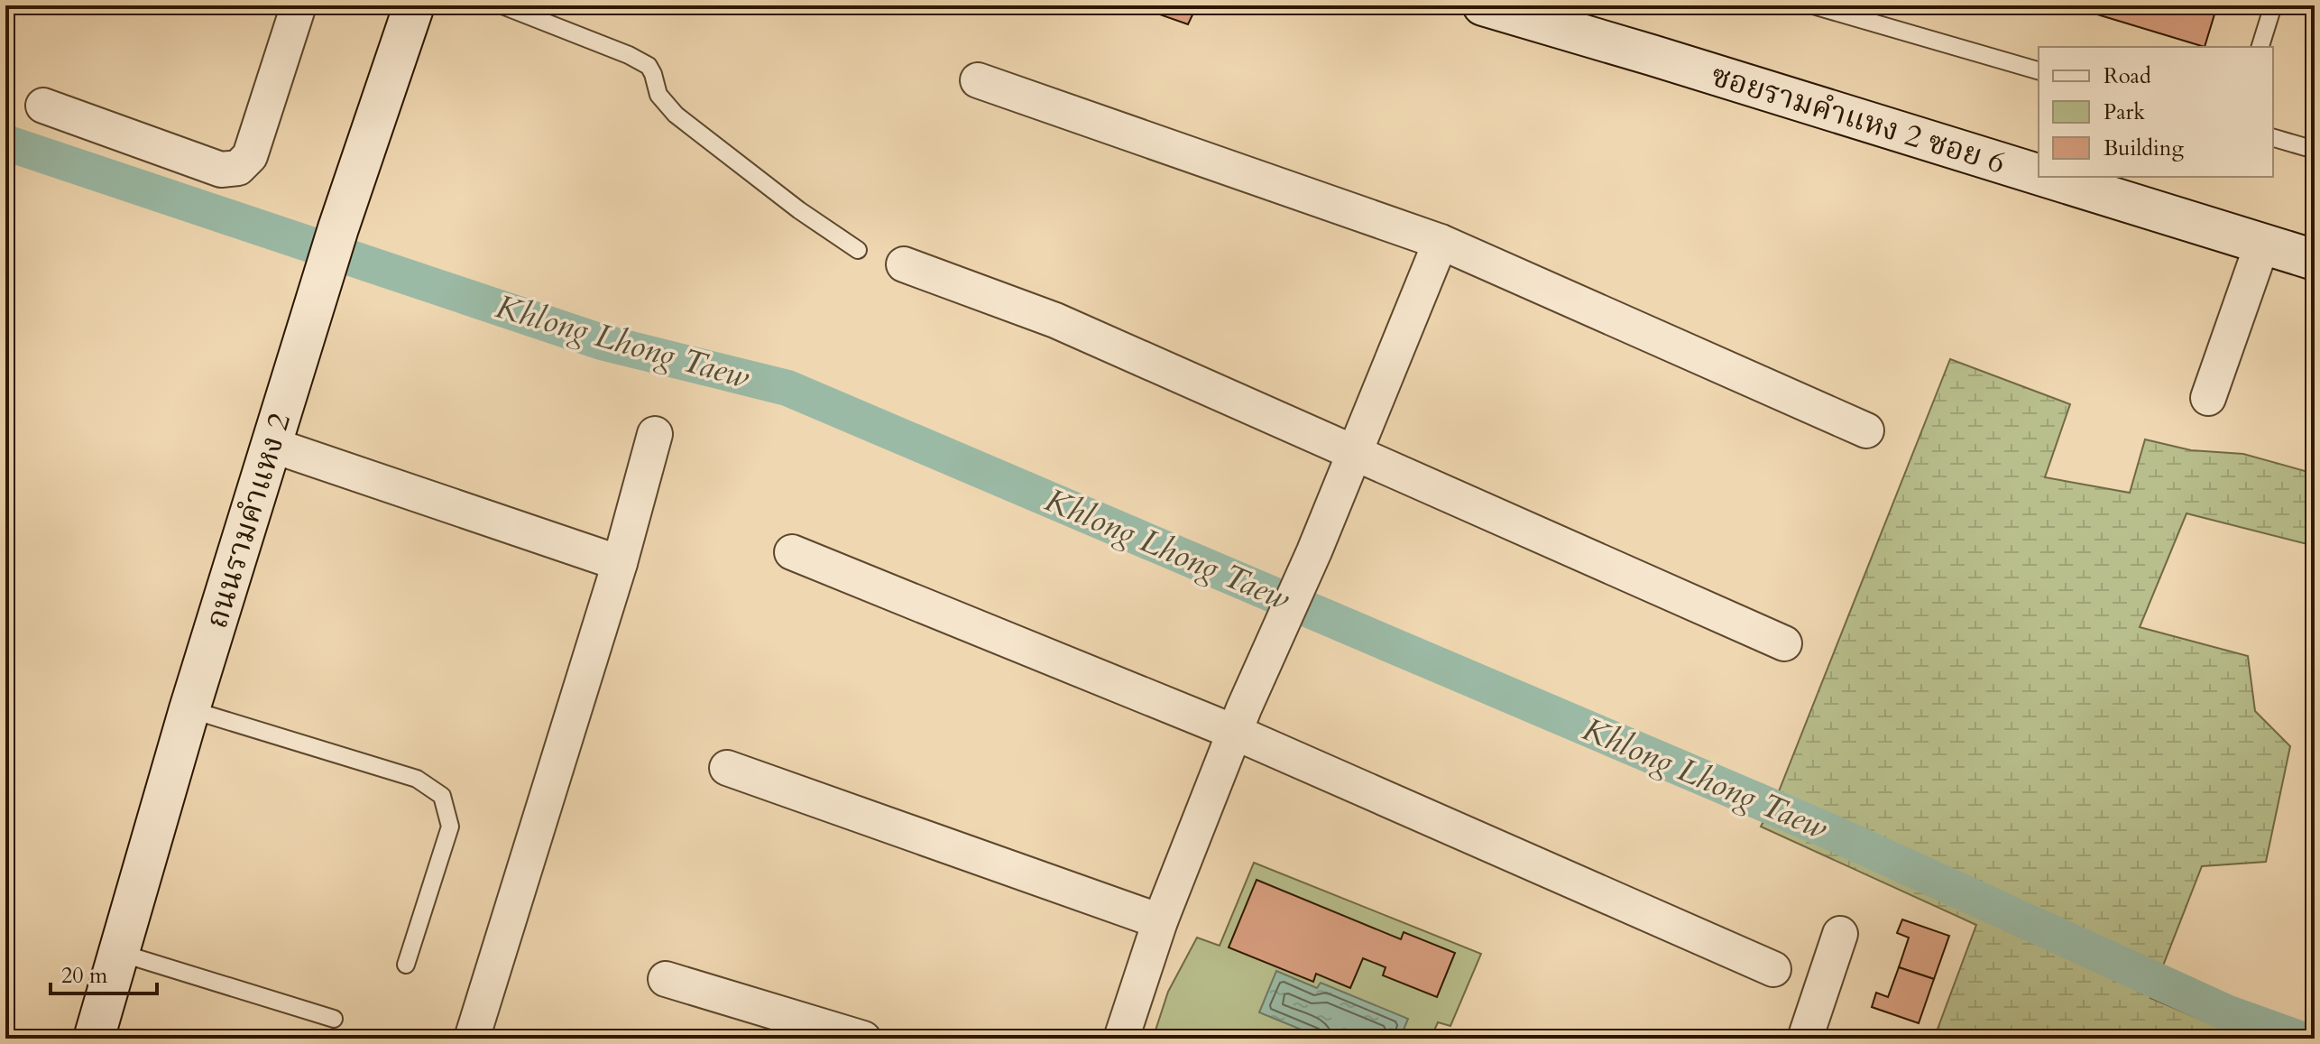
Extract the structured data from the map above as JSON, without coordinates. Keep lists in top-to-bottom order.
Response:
{
  "streets": {
    "main road": ["ซอยรามคำแหง 2 ซอย 6", "ถนนรามคำแหง 2"]
  },
  "water": ["Khlong Lhong Taew"],
  "legend": ["Road", "Park", "Building"],
  "scale_bar": "20 m"
}
